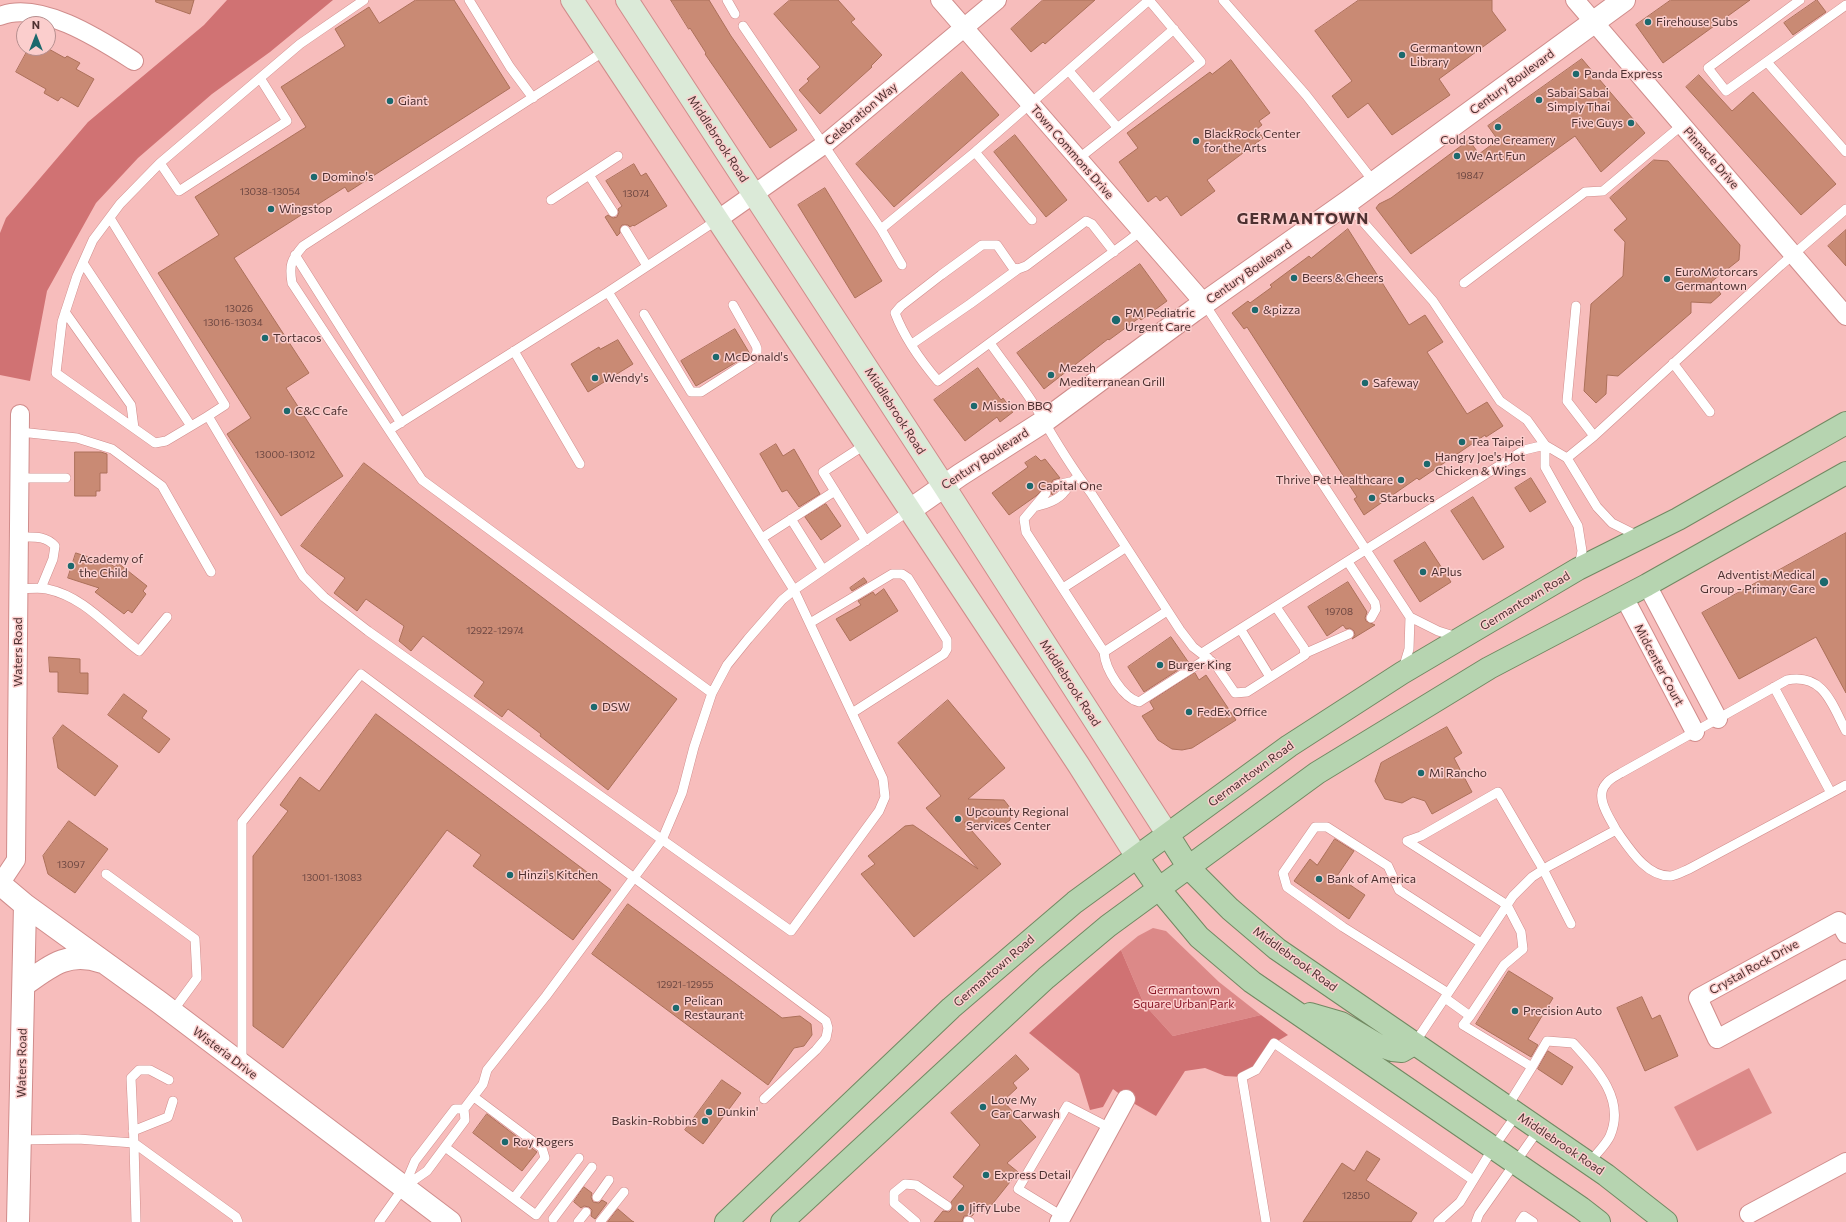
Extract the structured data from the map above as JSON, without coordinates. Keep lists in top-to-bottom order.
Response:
{
  "streets": {
    "main road": ["Middlebrook Road", "Germantown Road"],
    "street": [
      "Century Boulevard",
      "Celebration Way",
      "Town Commons Drive",
      "Pinnacle Drive",
      "Waters Road",
      "Midcenter Court",
      "Crystal Rock Drive",
      "Wisteria Drive"
    ]
  },
  "crossings": [
    ["Century Boulevard", "Middlebrook Road"],
    ["Century Boulevard", "Town Commons Drive"],
    ["Century Boulevard", "Pinnacle Drive"],
    ["Celebration Way", "Middlebrook Road"],
    ["Celebration Way", "Town Commons Drive"],
    ["Middlebrook Road", "Germantown Road"],
    ["Waters Road", "Wisteria Drive"]
  ],
  "districts": ["GERMANTOWN"],
  "parks": ["Germantown Square Urban Park"],
  "places": [
    "Firehouse Subs",
    "Germantown Library",
    "Panda Express",
    "Sabai Sabai Simply Thai",
    "Giant",
    "Five Guys",
    "Cold Stone Creamery",
    "BlackRock Center for the Arts",
    "We Art Fun",
    "Domino's",
    "Wingstop",
    "Beers & Cheers",
    "EuroMotorcars Germantown",
    "&pizza",
    "PM Pediatric Urgent Care",
    "Tortacos",
    "McDonald's",
    "Mezeh Mediterranean Grill",
    "Wendy's",
    "Safeway",
    "Mission BBQ",
    "C&C Cafe",
    "Tea Taipei",
    "Hangry Joe's Hot Chicken & Wings",
    "Thrive Pet Healthcare",
    "Capital One",
    "Starbucks",
    "Academy of the Child",
    "APlus",
    "Adventist Medical Group - Primary Care",
    "Burger King",
    "DSW",
    "FedEx Office",
    "Mi Rancho",
    "Upcounty Regional Services Center",
    "Hinzi's Kitchen",
    "Bank of America",
    "Pelican Restaurant",
    "Precision Auto",
    "Love My Car Carwash",
    "Dunkin'",
    "Baskin-Robbins",
    "Roy Rogers",
    "Express Detail",
    "Jiffy Lube"
  ],
  "house_numbers": [
    "19847",
    "13038-13054",
    "13074",
    "13026",
    "13016-13034",
    "13000-13012",
    "19708",
    "12922-12974",
    "13097",
    "13001-13083",
    "12921-12955",
    "12850"
  ],
  "north": "top"
}
